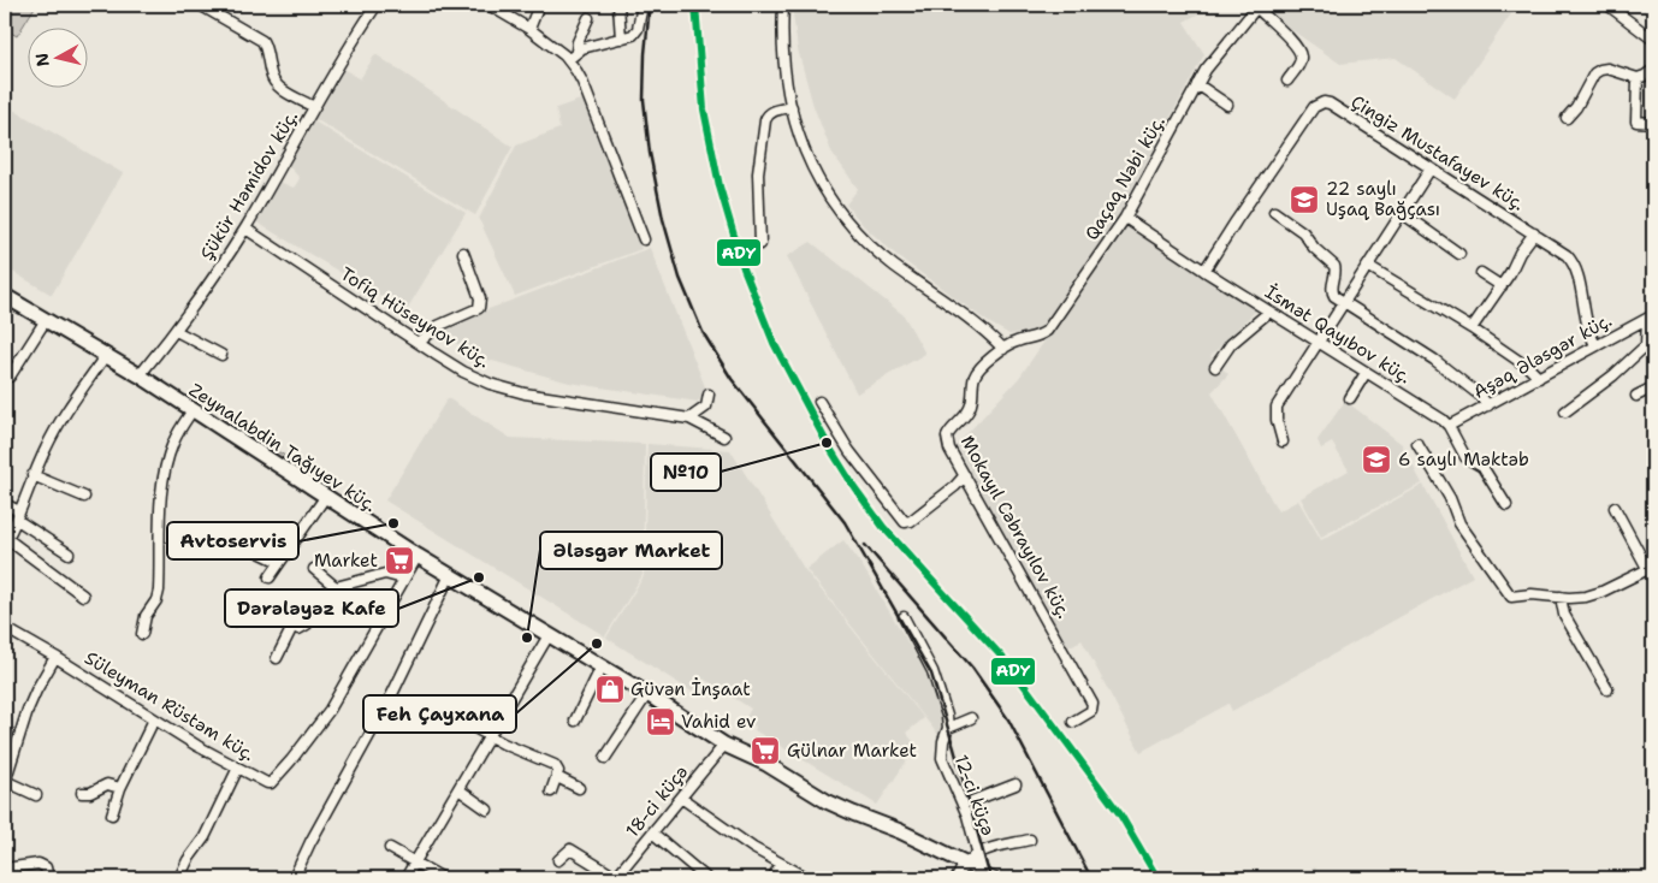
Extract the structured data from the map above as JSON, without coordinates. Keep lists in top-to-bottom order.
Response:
{
  "streets": {
    "street": [
      "Çingiz Mustafayev küç.",
      "Qaçaq Nəbi küç.",
      "Şükür Həmidov küç.",
      "Tofiq Hüseynov küç.",
      "İsmət Qayıbov küç.",
      "Aşəq Ələsgər küç.",
      "Zeynalabdin Tağıyev küç.",
      "Mokayıl Cəbrayılov küç.",
      "Süleyman Rüstəm küç.",
      "12-ci küçə",
      "18-ci küçə"
    ]
  },
  "crossings": [
    ["Çingiz Mustafayev küç.", "İsmət Qayıbov küç."],
    ["Çingiz Mustafayev küç.", "Aşəq Ələsgər küç."],
    ["Qaçaq Nəbi küç.", "İsmət Qayıbov küç."],
    ["Qaçaq Nəbi küç.", "Mokayıl Cəbrayılov küç."],
    ["Şükür Həmidov küç.", "Tofiq Hüseynov küç."],
    ["Şükür Həmidov küç.", "Zeynalabdin Tağıyev küç."],
    ["İsmət Qayıbov küç.", "Aşəq Ələsgər küç."],
    ["Zeynalabdin Tağıyev küç.", "Süleyman Rüstəm küç."],
    ["Zeynalabdin Tağıyev küç.", "12-ci küçə"],
    ["Zeynalabdin Tağıyev küç.", "18-ci küçə"]
  ],
  "places": {
    "school or university": ["22 saylı Uşaq Bağçası", "6 saylı Məktəb"],
    "other": [
      "№10",
      "Avtoservis",
      "Dərələyəz Kafe",
      "Ələsgər Market",
      "Feh Çayxana"
    ],
    "supermarket": ["Market", "Gülnar Market"],
    "shop": ["Güvən İnşaat"],
    "hotel": ["Vahid ev"]
  },
  "lines": ["transit line ADY"],
  "north": "left"
}
